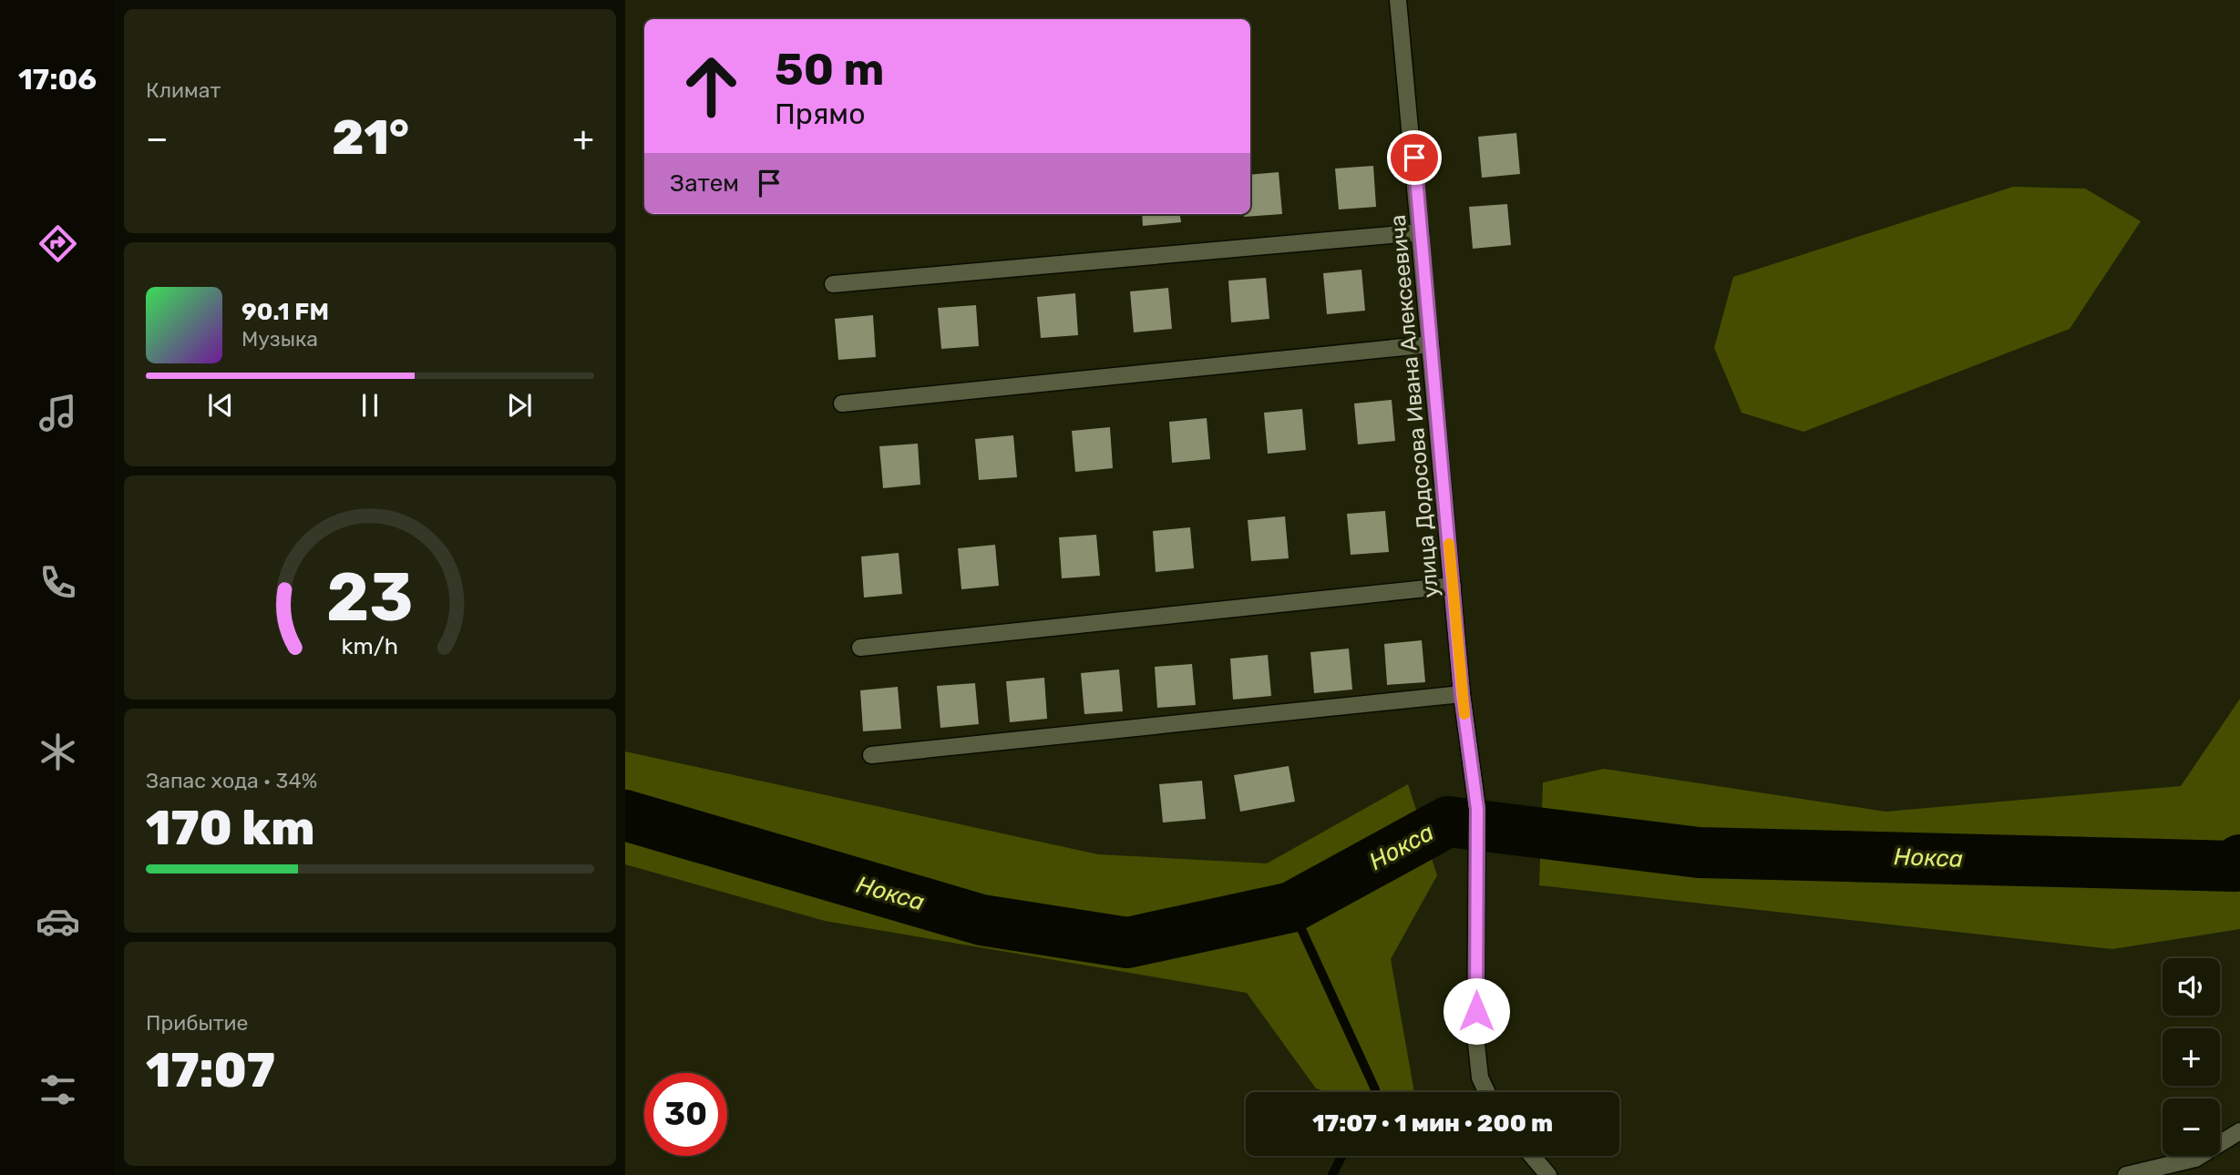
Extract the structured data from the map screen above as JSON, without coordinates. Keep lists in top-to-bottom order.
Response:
{
  "streets": {
    "street": ["улица Додосова Ивана Алексеевича"]
  },
  "water": ["Нокса"],
  "page": {
    "tabs": "17:06",
    "tile": [
      "Климат",
      ["Запас хода · 34%", "170 km"],
      ["Прибытие", "17:07"]
    ],
    "turn": ["50 m", "Прямо"],
    "heat": ["−", "21°", "+"],
    "then": "Затем",
    "song": ["90.1 FM", "Музыка"],
    "map_buttons": ["+", "−"],
    "limit": "30",
    "trip": "17:07 · 1 мин · 200 m",
    "gauge": ["23", "km/h"]
  }
}
